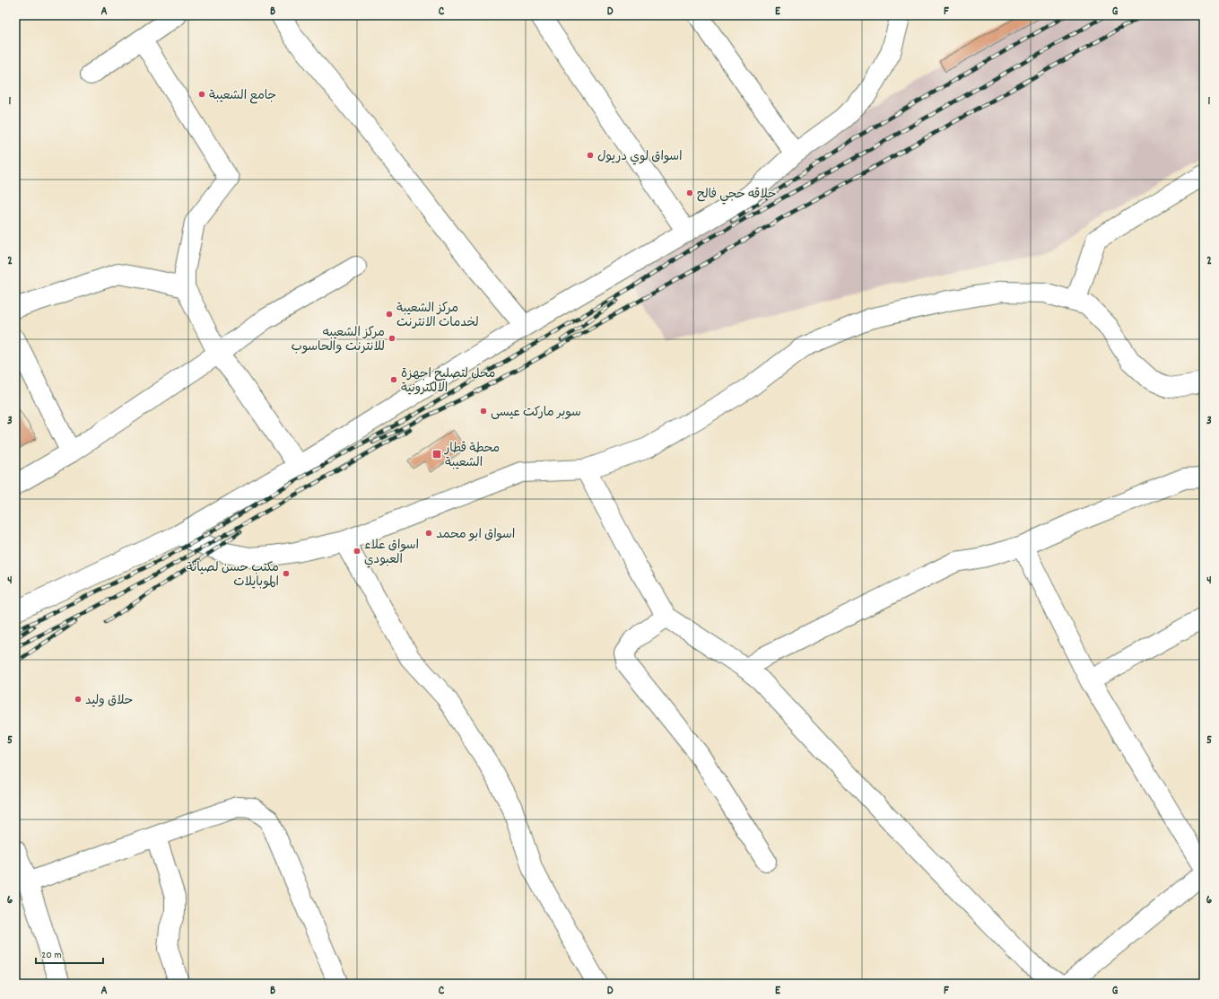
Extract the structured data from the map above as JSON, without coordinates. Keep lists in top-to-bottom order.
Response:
{
  "places": {
    "other": [
      "جامع الشعيبة",
      "اسواق لوي دريول",
      "حلاقه حجي فالح",
      "مركز الشعيبة لخدمات الانترنت",
      "مركز الشعيبه للانترنت والحاسوب",
      "محل لتصليح اجهزة الالكترونية",
      "سوبر ماركت عيسى",
      "اسواق ابو محمد",
      "اسواق علاء العبودي",
      "مكتب حسن لصيانة الموبايلات",
      "حلاق وليد"
    ],
    "transit": ["محطة قطار الشعيبة"]
  },
  "scale_bar": "20 m",
  "grid": {
    "columns": [
      "A",
      "B",
      "C",
      "D",
      "E",
      "F",
      "G"
    ],
    "rows": [
      "1",
      "2",
      "3",
      "4",
      "5",
      "6"
    ]
  }
}
